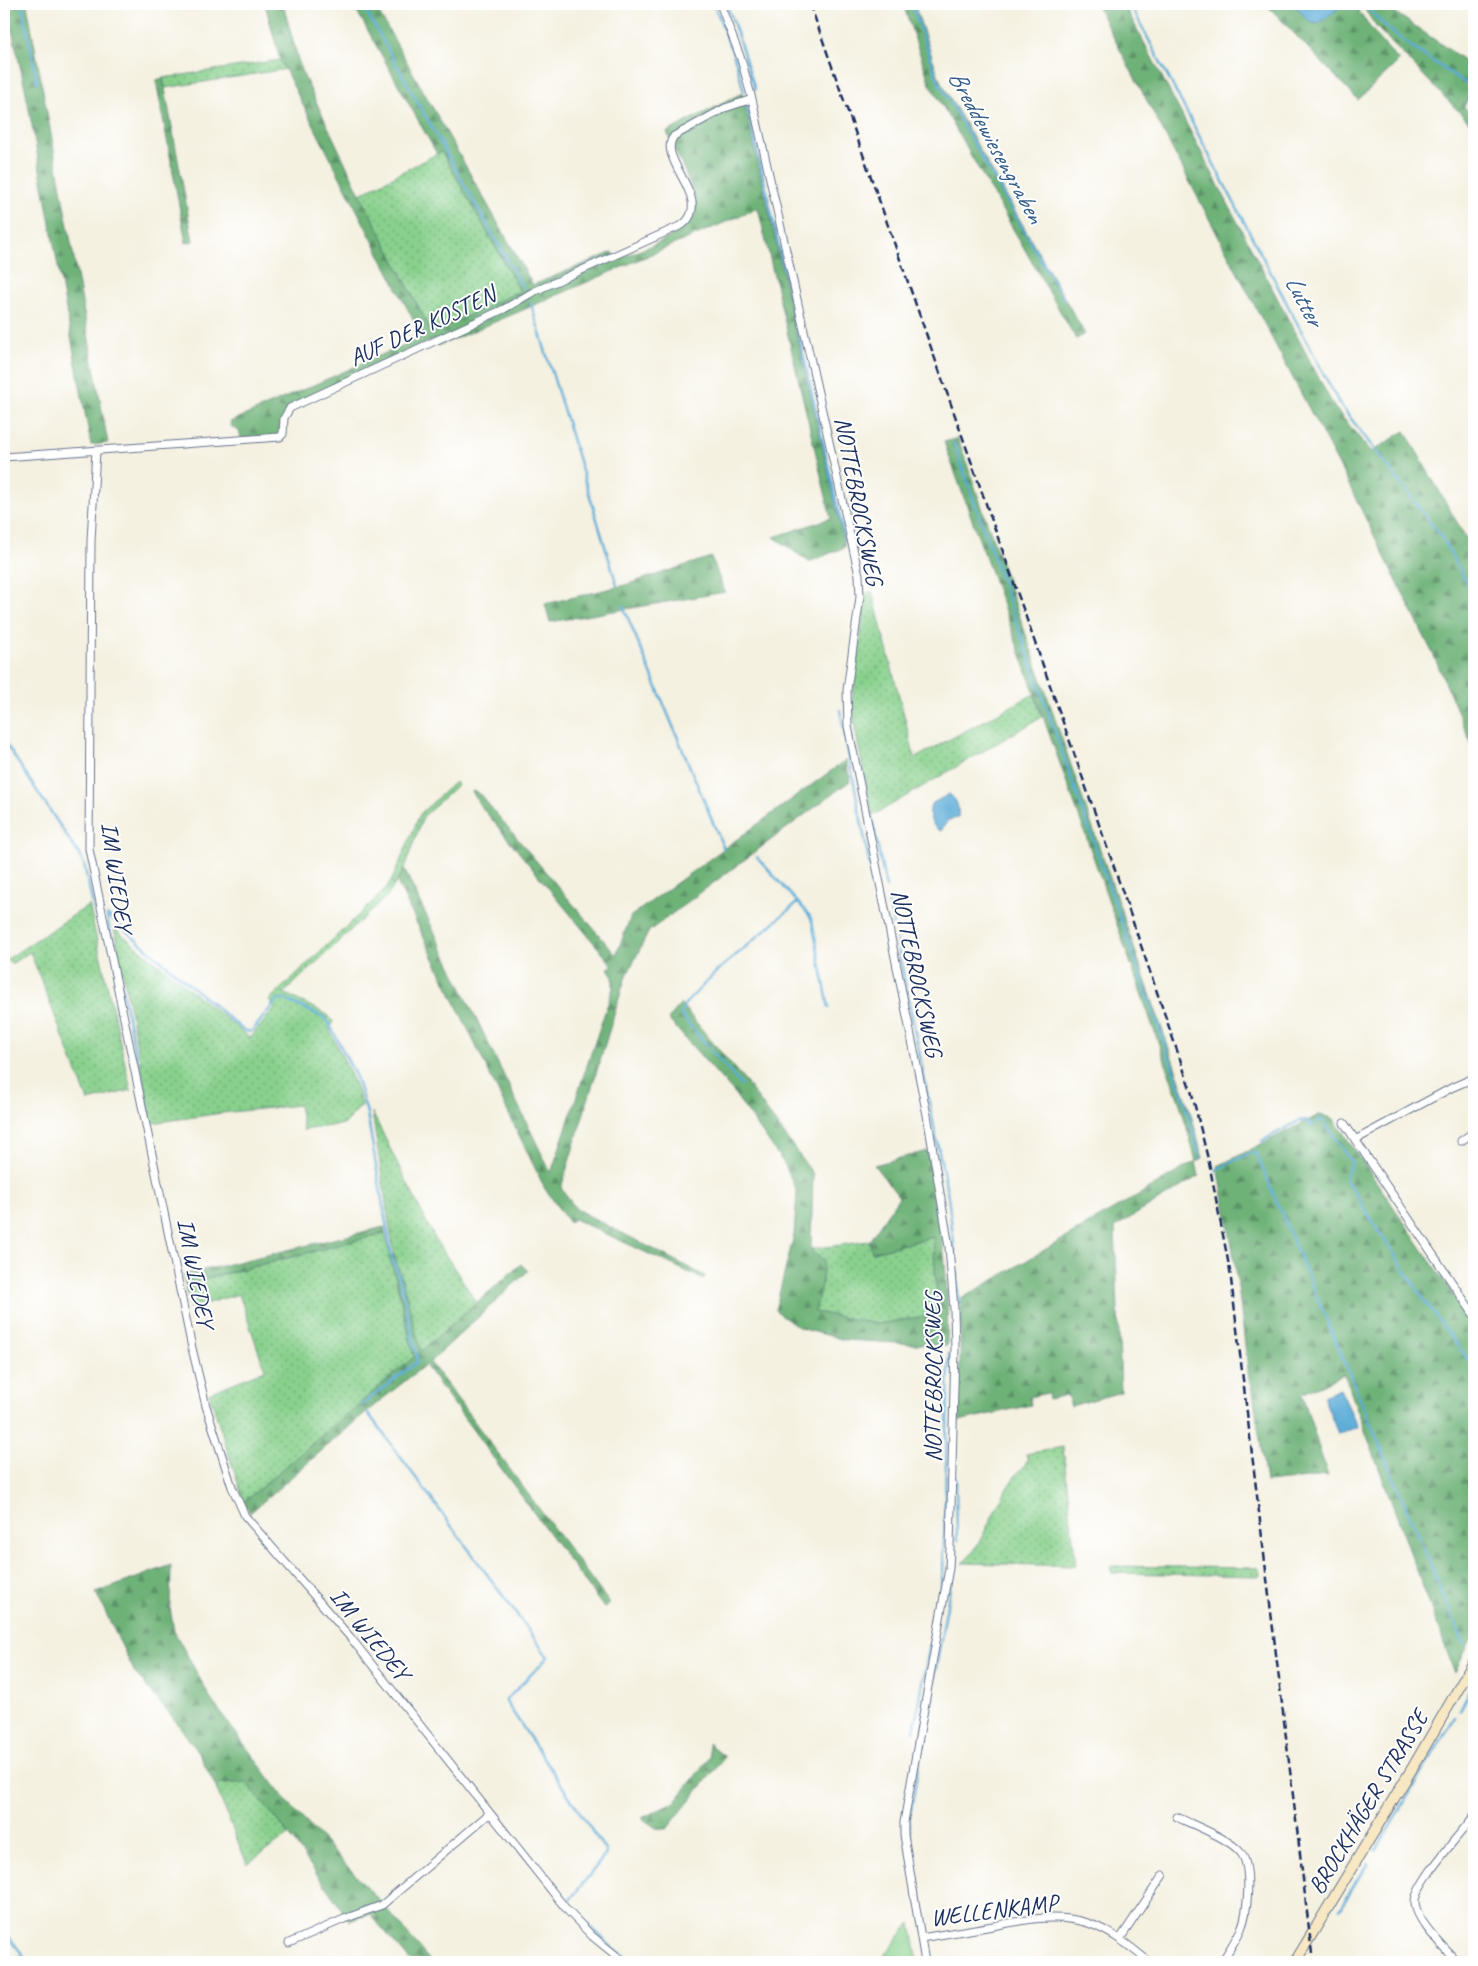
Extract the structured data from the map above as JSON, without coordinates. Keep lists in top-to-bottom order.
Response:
{
  "streets": {
    "main road": ["BROCKHÄGER STRASSE"],
    "street": [
      "AUF DER KOSTEN",
      "NOTTEBROCKSWEG",
      "IM WIEDEY",
      "WELLENKAMP"
    ]
  },
  "crossings": [
    ["AUF DER KOSTEN", "NOTTEBROCKSWEG"],
    ["AUF DER KOSTEN", "IM WIEDEY"],
    ["NOTTEBROCKSWEG", "WELLENKAMP"]
  ],
  "water": ["Breddewiesengraben", "Lutter"]
}
